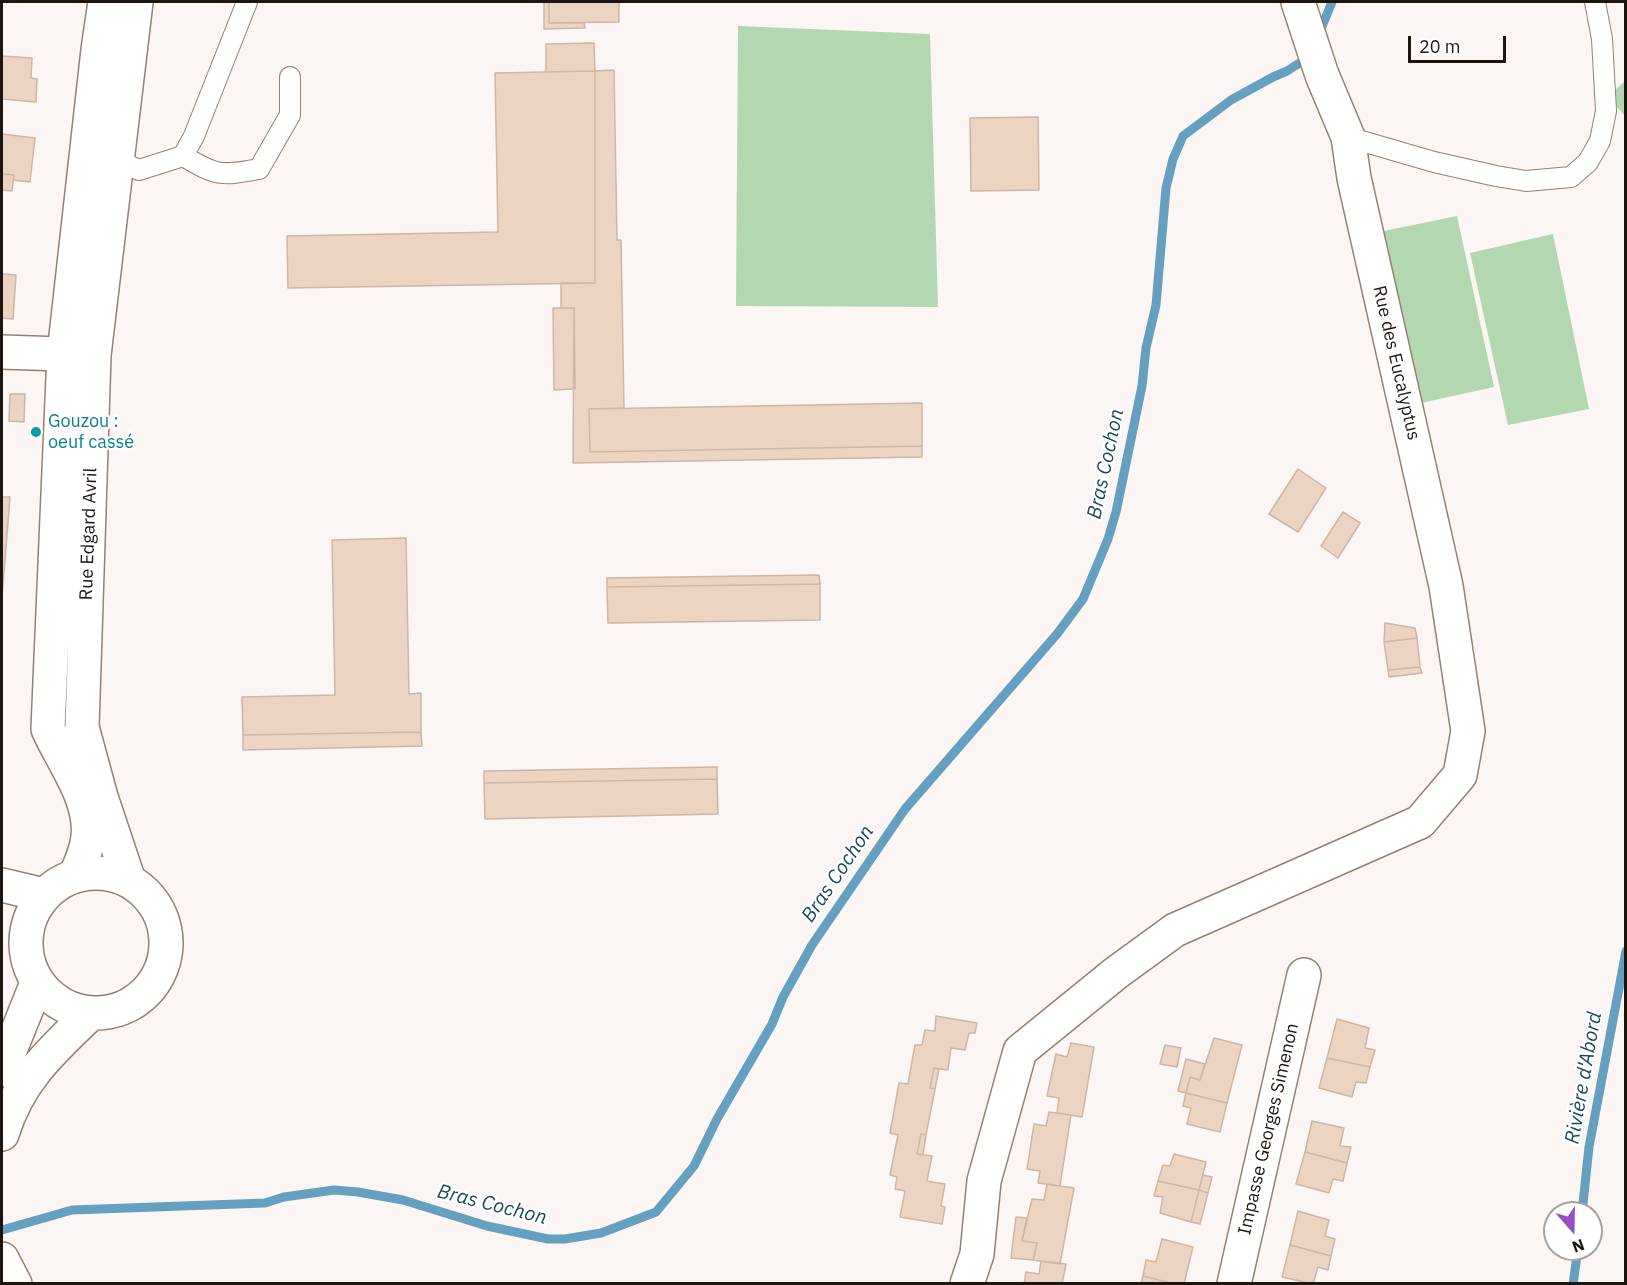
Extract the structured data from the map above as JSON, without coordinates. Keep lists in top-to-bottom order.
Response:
{
  "streets": {
    "street": ["Rue des Eucalyptus", "Rue Edgard Avril", "Impasse Georges Simenon"]
  },
  "water": ["Bras Cochon", "Rivière d'Abord"],
  "places": ["Gouzou : oeuf cassé"],
  "scale_bar": "20 m",
  "north": "bottom"
}
